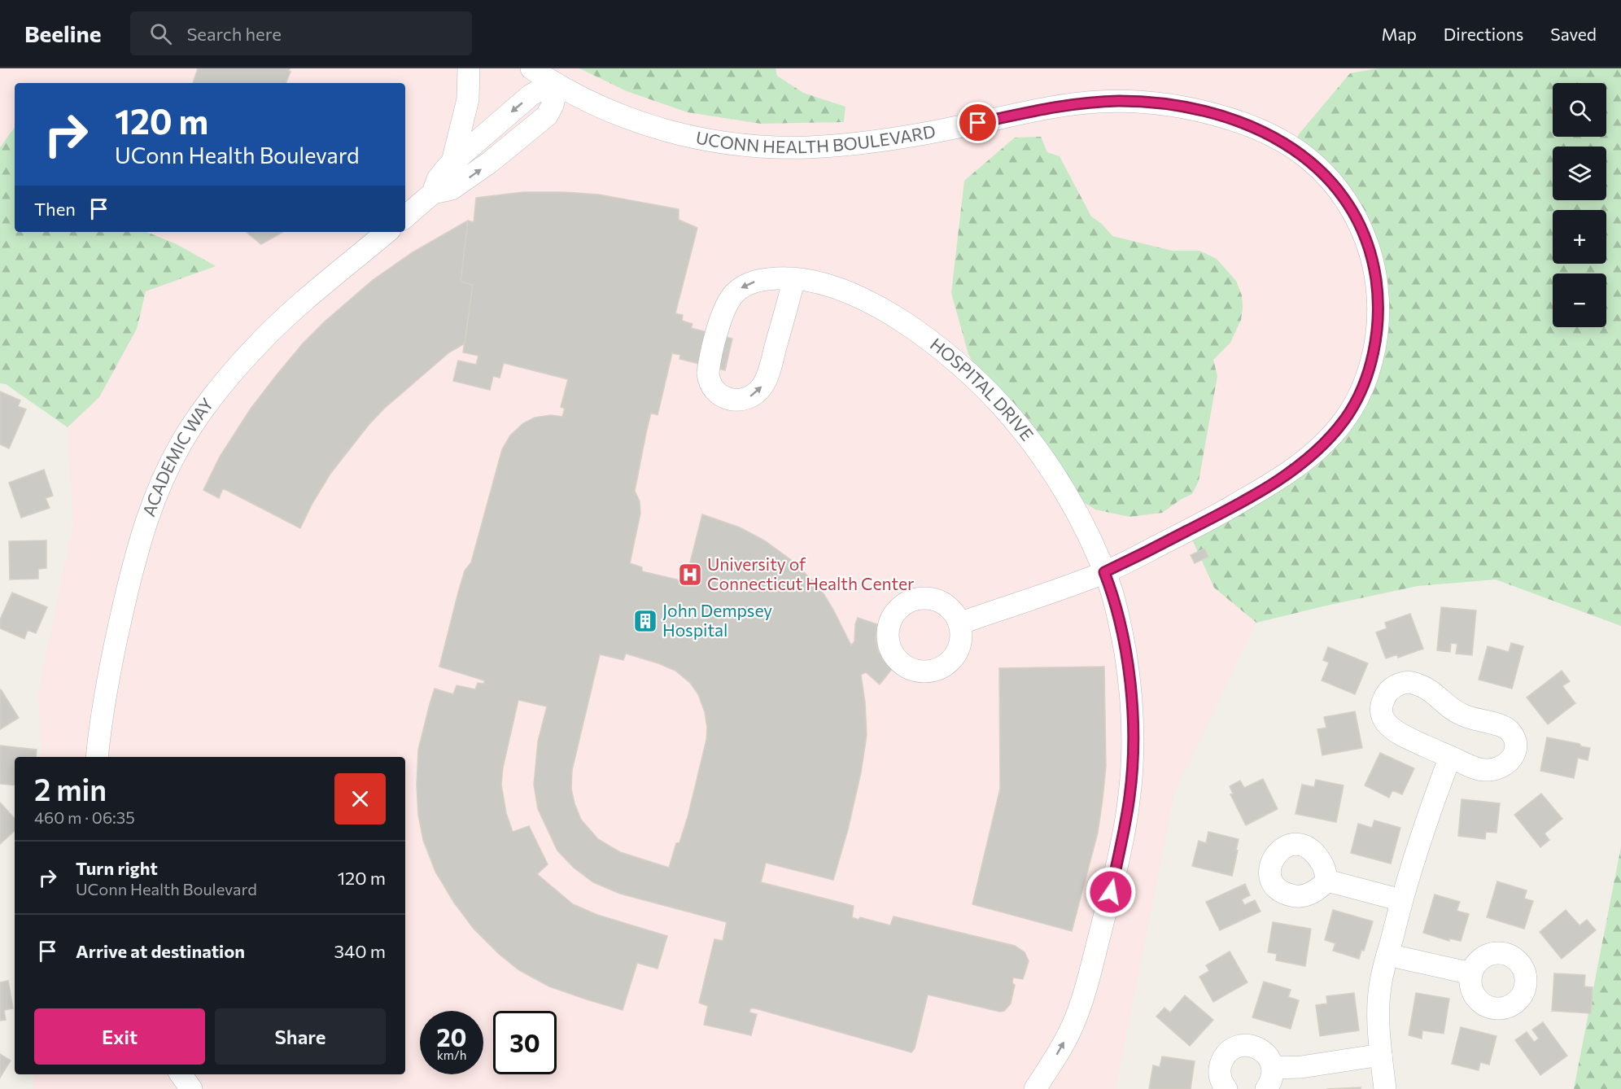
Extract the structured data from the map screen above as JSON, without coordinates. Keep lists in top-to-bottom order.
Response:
{
  "streets": {
    "street": ["UCONN HEALTH BOULEVARD", "HOSPITAL DRIVE", "ACADEMIC WAY"]
  },
  "crossings": [
    ["UCONN HEALTH BOULEVARD", "HOSPITAL DRIVE"]
  ],
  "places": {
    "hospital": ["University of Connecticut Health Center"],
    "building": ["John Dempsey Hospital"]
  },
  "page": {
    "header": "Beeline",
    "search": "Search here",
    "nav": ["Map", "Directions", "Saved"],
    "map_buttons": ["+", "−"],
    "turn": ["120 m", "UConn Health Boulevard"],
    "then": "Then",
    "heading": ["2 min", "460 m · 06:35"],
    "list": [
      {
        "name": "Turn right",
        "note": "UConn Health Boulevard",
        "value": "120 m"
      },
      {
        "name": "Arrive at destination",
        "value": "340 m"
      }
    ],
    "buttons": ["Exit", "Share"],
    "speed": "20 km/h",
    "limit": "30"
  }
}
